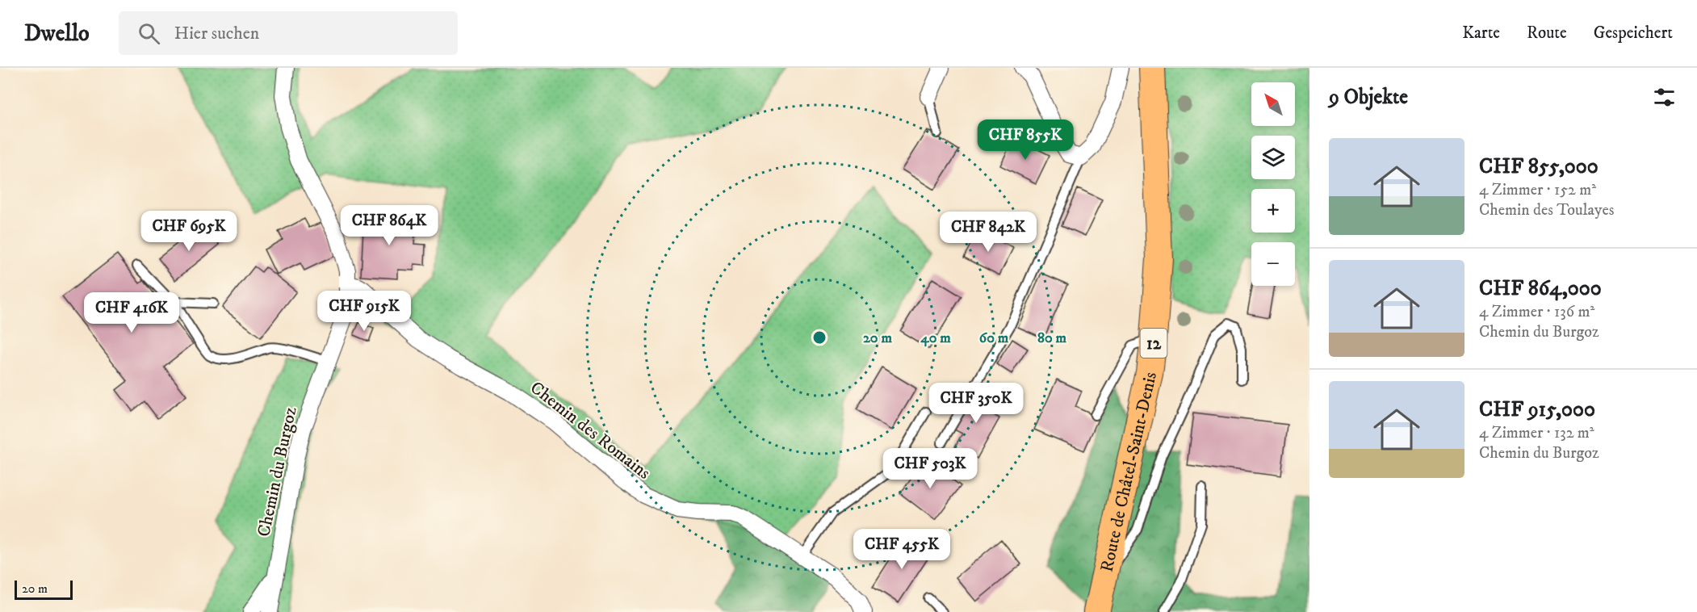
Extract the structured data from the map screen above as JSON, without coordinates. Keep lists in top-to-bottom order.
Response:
{
  "streets": {
    "main road": ["12", "Route de Châtel-Saint-Denis"],
    "street": ["Chemin des Romains", "Chemin du Burgoz"]
  },
  "crossings": [
    ["Chemin des Romains", "Chemin du Burgoz"]
  ],
  "scale_bar": "20 m",
  "north": "top left",
  "page": {
    "header": "Dwello",
    "search": "Hier suchen",
    "nav": ["Karte", "Route", "Gespeichert"],
    "heading": "9 Objekte",
    "map_buttons": ["+", "−"],
    "price": [
      "CHF 855K",
      "CHF 864K",
      "CHF 695K",
      "CHF 842K",
      "CHF 915K",
      "CHF 416K",
      "CHF 350K",
      "CHF 503K",
      "CHF 455K"
    ],
    "list": [
      {
        "name": "CHF 855,000",
        "note": "4 Zimmer · 152 m² · Chemin des Toulayes"
      },
      {
        "name": "CHF 864,000",
        "note": "4 Zimmer · 136 m² · Chemin du Burgoz"
      },
      {
        "name": "CHF 915,000",
        "note": "4 Zimmer · 132 m² · Chemin du Burgoz"
      }
    ],
    "scale": "20 m"
  },
  "rings": [
    "20 m",
    "40 m",
    "60 m",
    "80 m"
  ]
}
